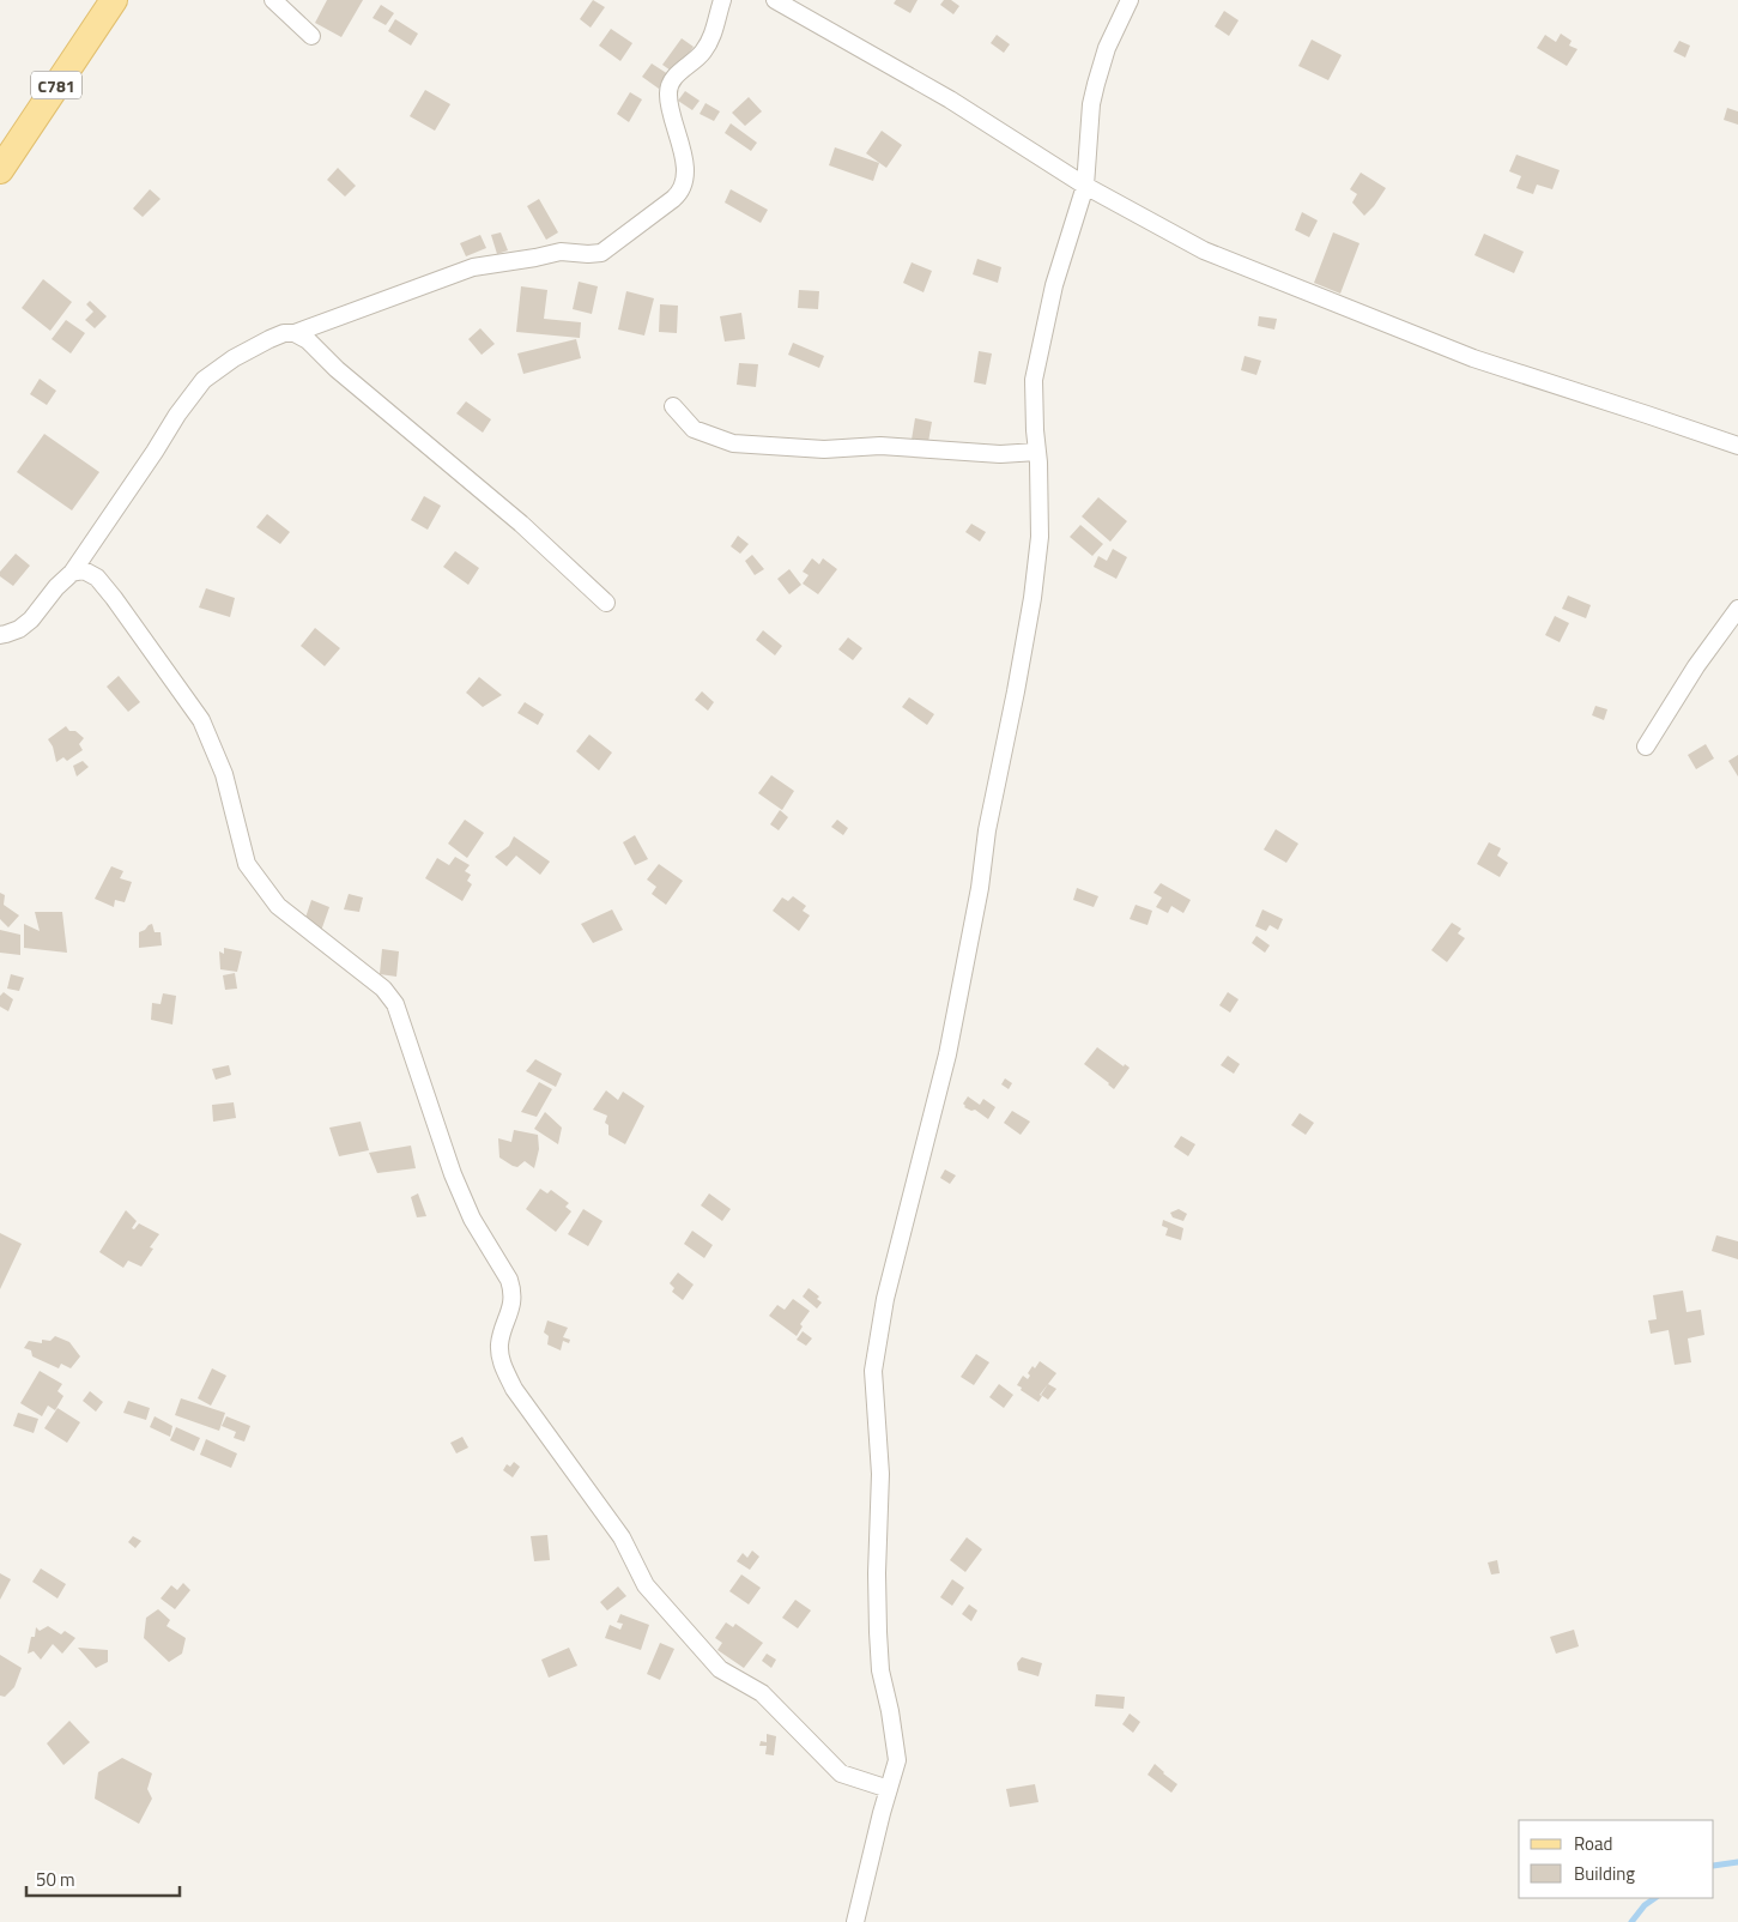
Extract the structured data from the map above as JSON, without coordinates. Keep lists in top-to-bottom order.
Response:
{
  "streets": {
    "main road": ["C781"]
  },
  "legend": ["Road", "Building"],
  "scale_bar": "50 m"
}
